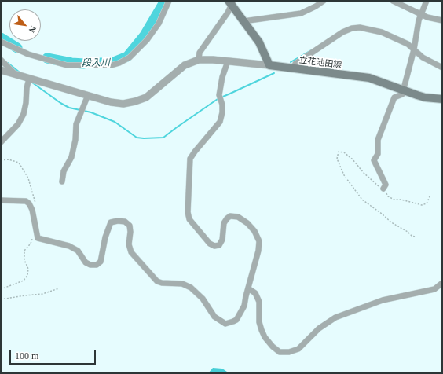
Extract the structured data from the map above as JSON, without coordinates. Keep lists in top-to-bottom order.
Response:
{
  "streets": {
    "main road": ["立花池田線"]
  },
  "water": ["段入川"],
  "scale_bar": "100 m",
  "north": "bottom right"
}
